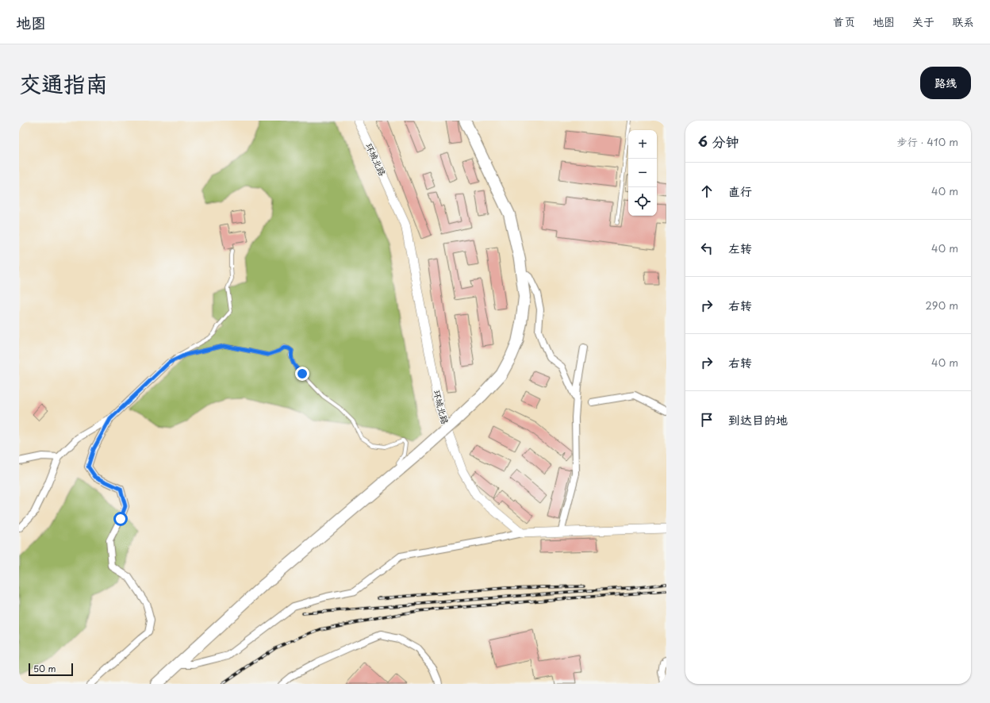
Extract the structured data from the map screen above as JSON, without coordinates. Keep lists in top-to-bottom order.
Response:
{
  "streets": {
    "street": ["环城北路"]
  },
  "scale_bar": "50 m",
  "page": {
    "header": "地图",
    "nav": [
      "首页",
      "地图",
      "关于",
      "联系"
    ],
    "title": "交通指南",
    "buttons": "路线",
    "heading": ["6 分钟", "步行 · 410 m"],
    "map_buttons": ["+", "−"],
    "list": [
      ["直行", "40 m"],
      ["左转", "40 m"],
      ["右转", "290 m"],
      ["右转", "40 m"],
      "到达目的地"
    ],
    "scale": "50 m"
  }
}
